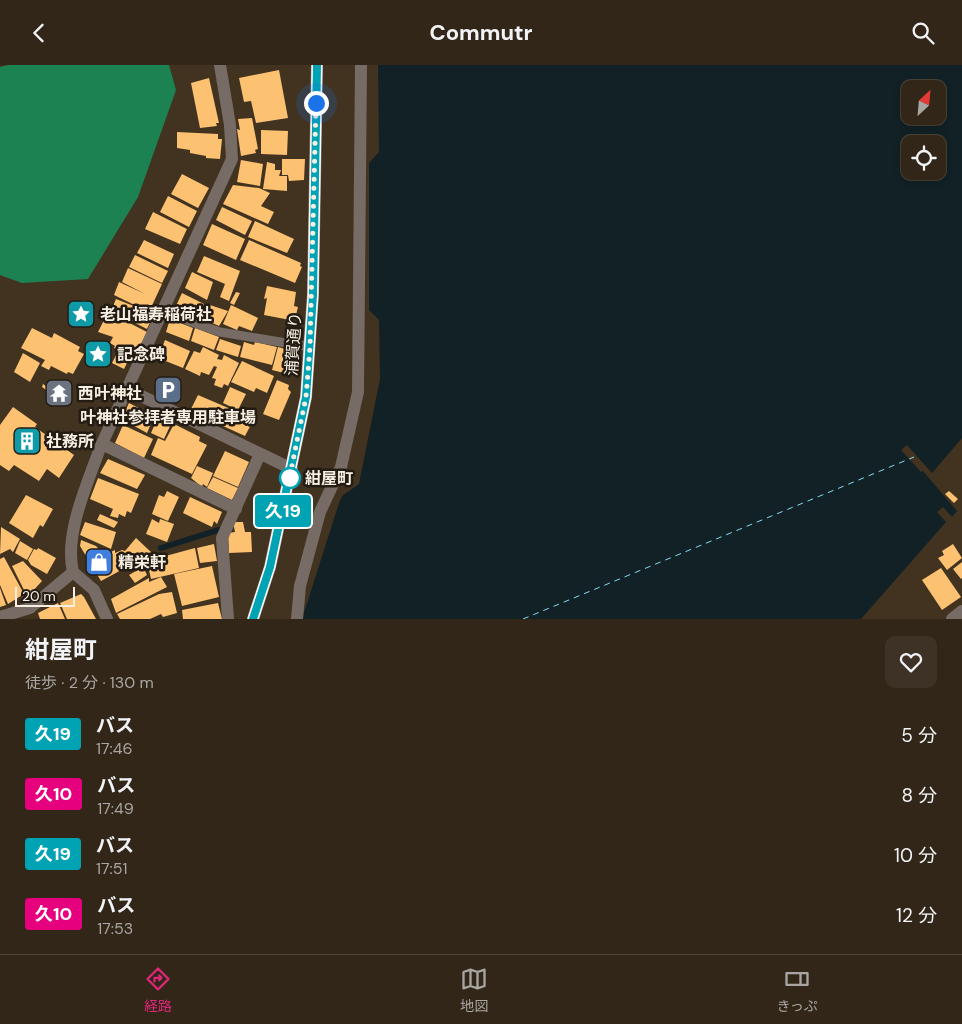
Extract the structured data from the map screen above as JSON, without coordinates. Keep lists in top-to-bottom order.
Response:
{
  "streets": {
    "main road": ["浦賀通り"]
  },
  "places": {
    "place": ["老山福寿稲荷社", "記念碑"],
    "parking": ["叶神社参拝者専用駐車場"],
    "temple": ["西叶神社"],
    "building": ["社務所"],
    "other": ["紺屋町"],
    "shop": ["精栄軒"]
  },
  "lines": ["bus line 久19"],
  "scale_bar": "20 m",
  "north": "top right",
  "page": {
    "header": "Commutr",
    "on_map": "久19",
    "scale": "20 m",
    "heading": ["紺屋町", "徒歩 · 2 分 · 130 m"],
    "list": [
      {
        "mark": "久19",
        "name": "バス",
        "note": "17:46",
        "value": "5 分"
      },
      {
        "mark": "久10",
        "name": "バス",
        "note": "17:49",
        "value": "8 分"
      },
      {
        "mark": "久19",
        "name": "バス",
        "note": "17:51",
        "value": "10 分"
      },
      {
        "mark": "久10",
        "name": "バス",
        "note": "17:53",
        "value": "12 分"
      }
    ],
    "tabs": ["経路", "地図", "きっぷ"]
  }
}
